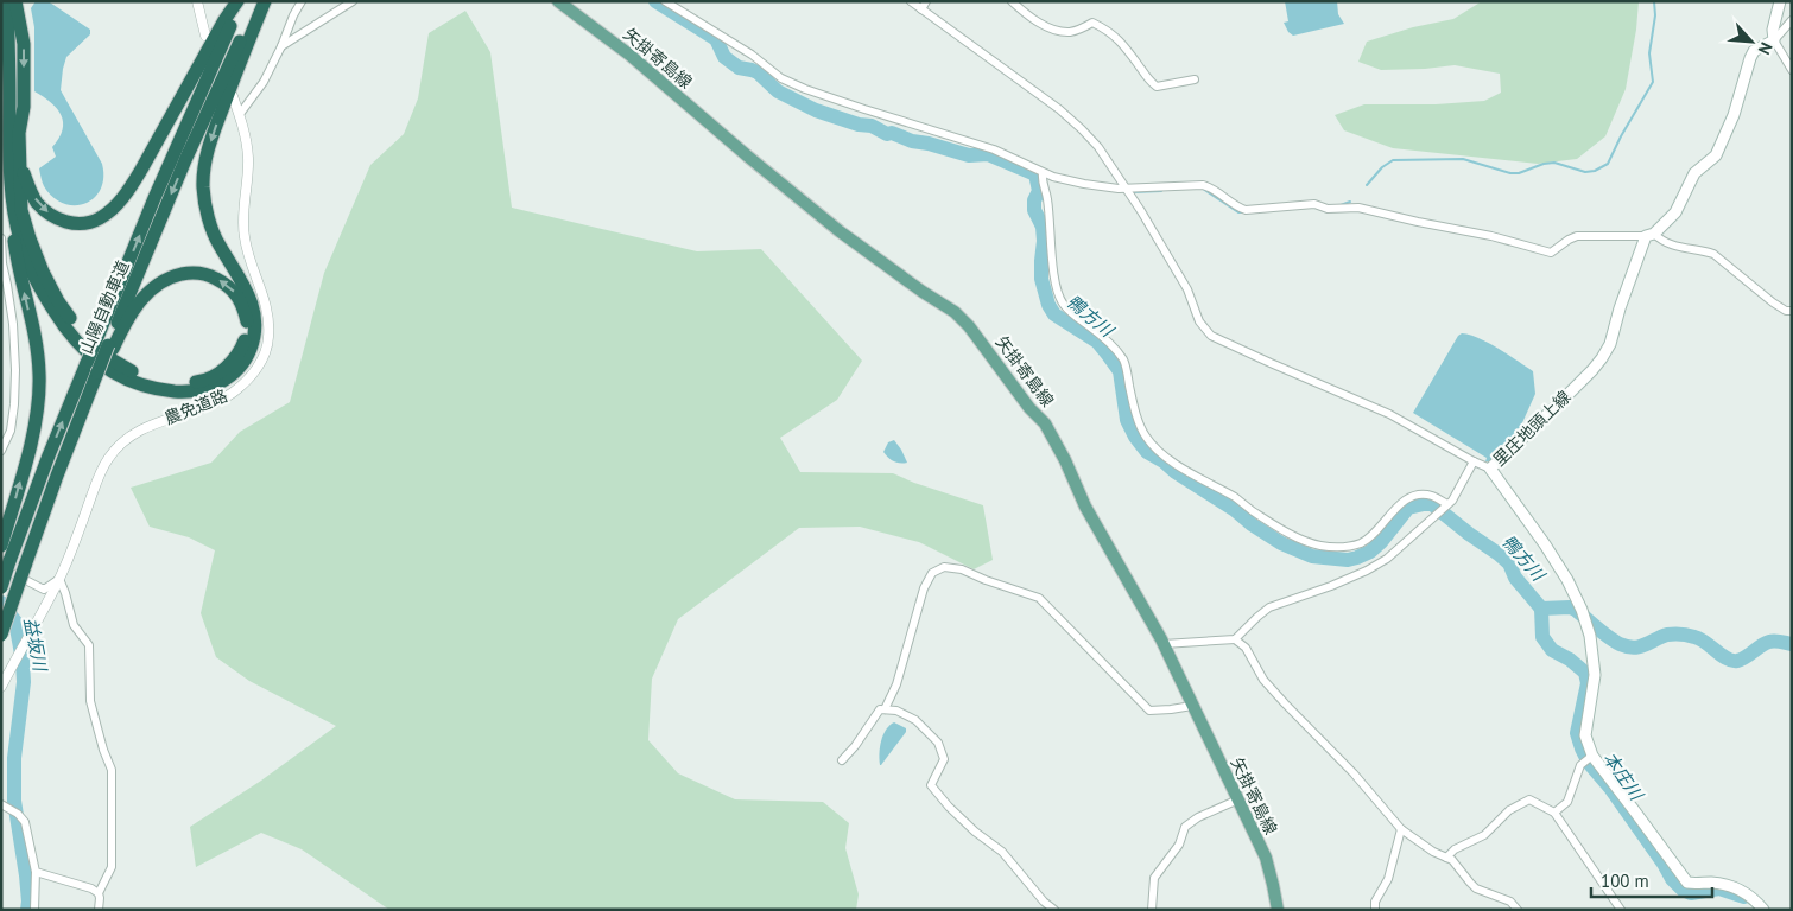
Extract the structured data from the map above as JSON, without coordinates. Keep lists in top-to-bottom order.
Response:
{
  "streets": {
    "highway": ["山陽自動車道"],
    "main road": ["矢掛寄島線", "里庄地頭上線"],
    "street": ["農免道路"]
  },
  "water": ["鴨方川", "益坂川", "本庄川"],
  "scale_bar": "100 m",
  "north": "bottom right"
}
